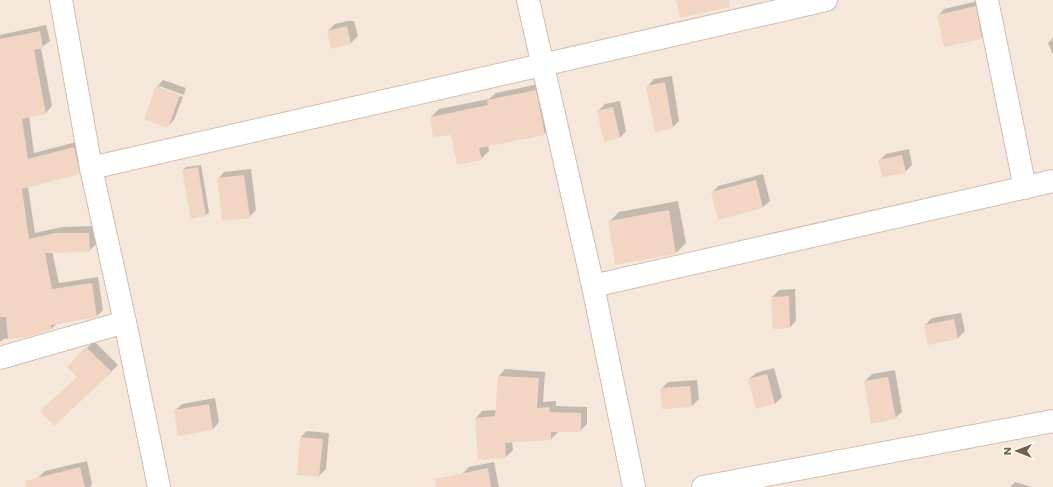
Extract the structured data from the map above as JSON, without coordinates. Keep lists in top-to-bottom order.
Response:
{
  "north": "left"
}
